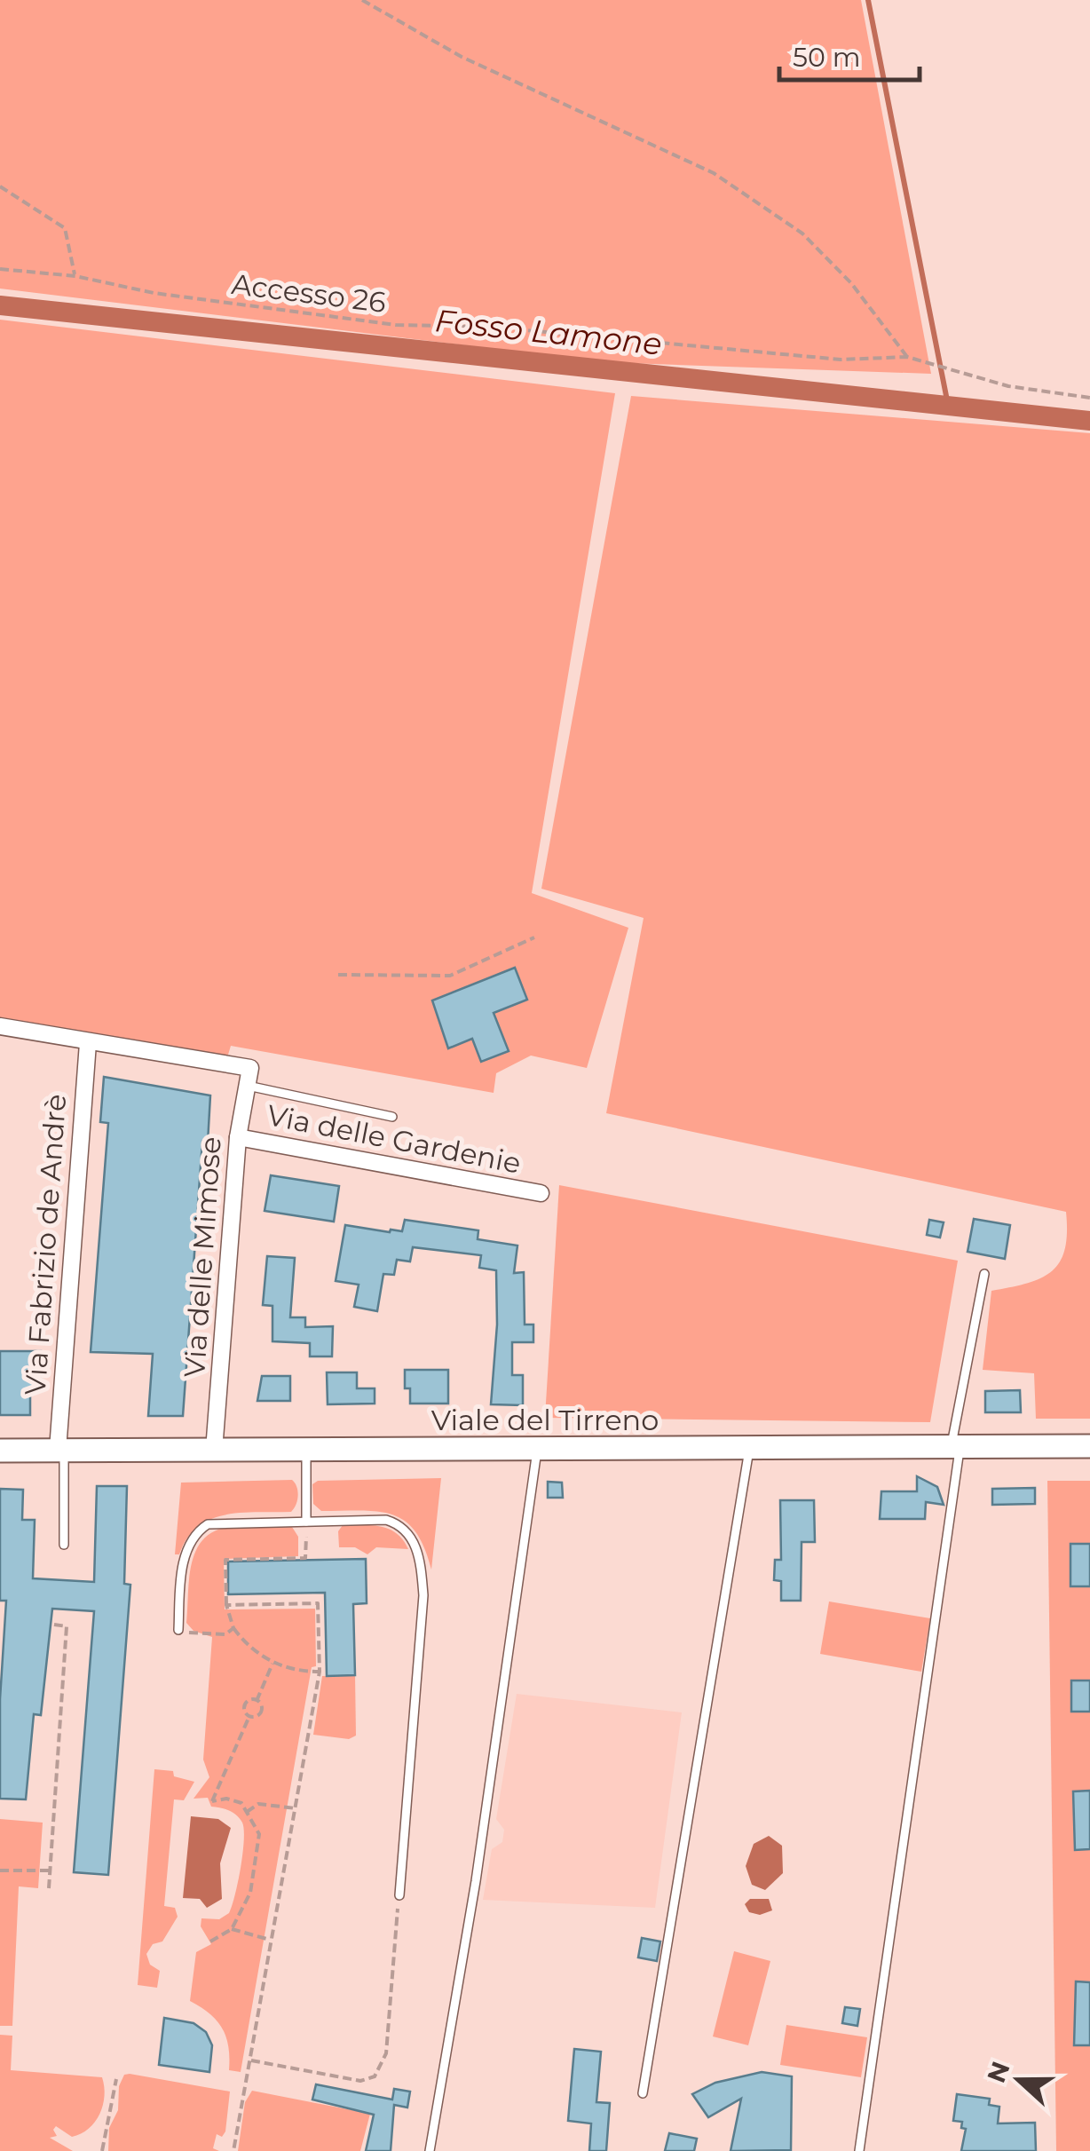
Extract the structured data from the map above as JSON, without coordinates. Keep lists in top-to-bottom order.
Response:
{
  "streets": {
    "main road": ["Viale del Tirreno"],
    "street": ["Via delle Gardenie", "Via Fabrizio de Andrè", "Via delle Mimose"],
    "path": ["Accesso 26"]
  },
  "crossings": [
    ["Via delle Gardenie", "Via delle Mimose"],
    ["Via Fabrizio de Andrè", "Via delle Mimose"],
    ["Via Fabrizio de Andrè", "Viale del Tirreno"],
    ["Via delle Mimose", "Viale del Tirreno"]
  ],
  "water": ["Fosso Lamone"],
  "scale_bar": "50 m",
  "north": "left"
}
